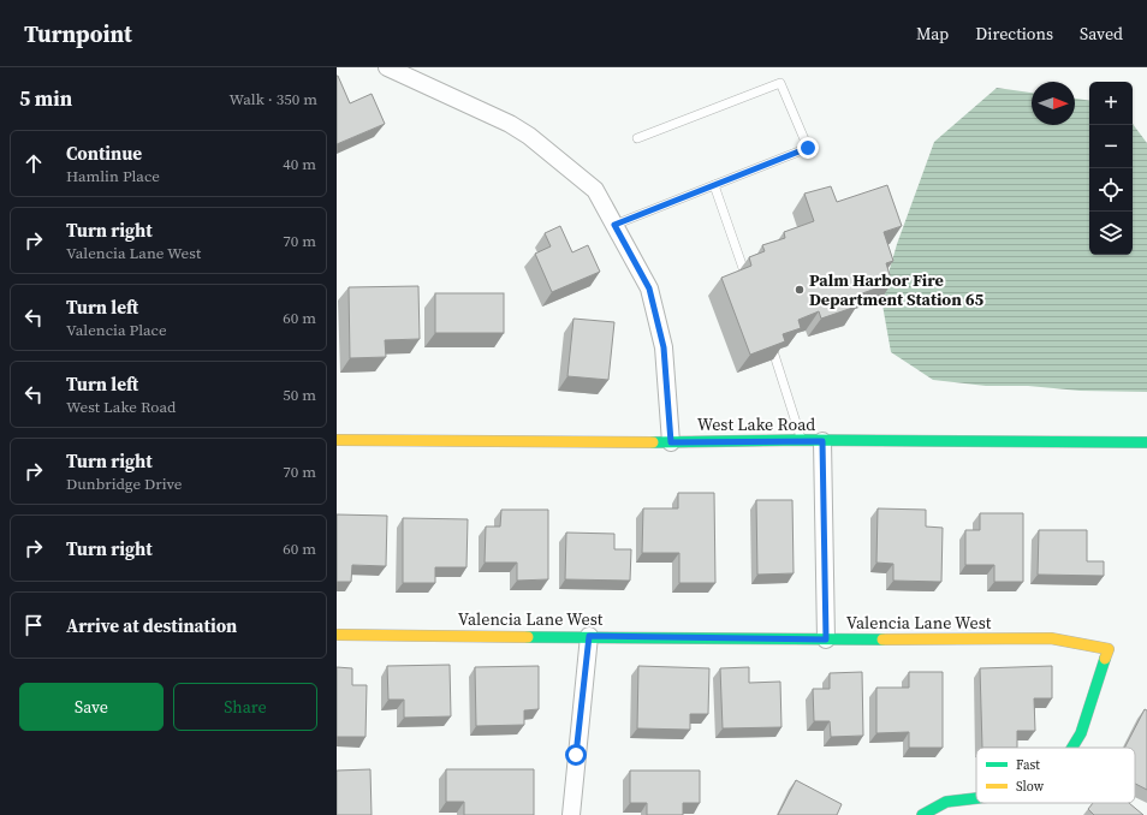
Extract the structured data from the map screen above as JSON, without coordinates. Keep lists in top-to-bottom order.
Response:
{
  "streets": {
    "street": ["West Lake Road", "Valencia Lane West"]
  },
  "places": ["Palm Harbor Fire Department Station 65"],
  "legend": ["Fast", "Slow"],
  "north": "right",
  "page": {
    "header": "Turnpoint",
    "nav": ["Map", "Directions", "Saved"],
    "heading": ["5 min", "Walk · 350 m"],
    "map_buttons": ["+", "−"],
    "list": [
      ["Continue", "Hamlin Place", "40 m"],
      ["Turn right", "Valencia Lane West", "70 m"],
      ["Turn left", "Valencia Place", "60 m"],
      ["Turn left", "West Lake Road", "50 m"],
      ["Turn right", "Dunbridge Drive", "70 m"],
      ["Turn right", "60 m"],
      "Arrive at destination"
    ],
    "buttons": ["Save", "Share"]
  }
}
